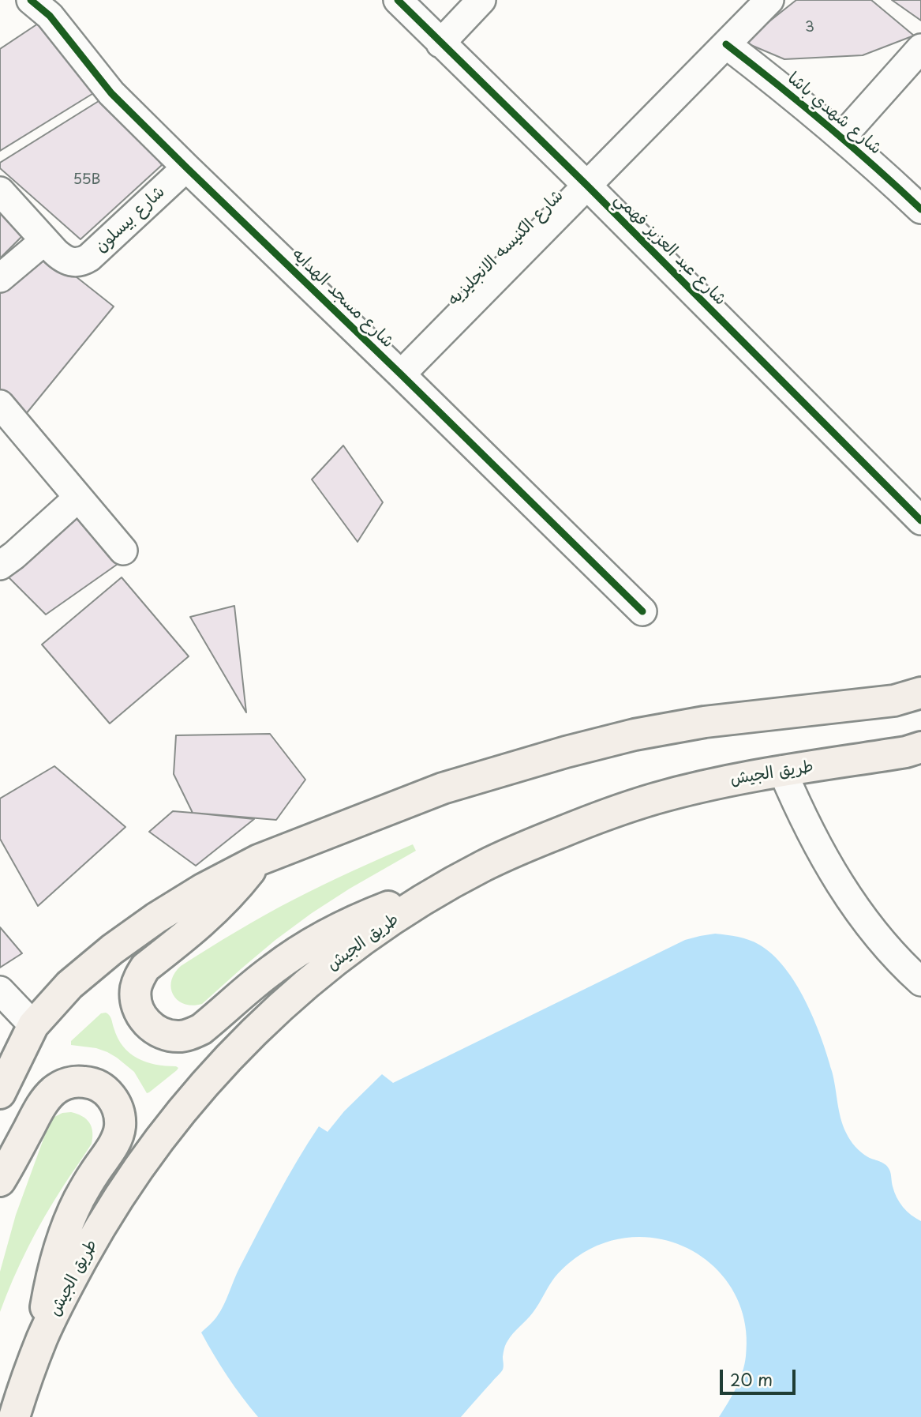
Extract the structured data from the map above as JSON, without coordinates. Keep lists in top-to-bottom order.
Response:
{
  "streets": {
    "highway": ["طريق الجيش"],
    "street": [
      "شارع شهدي باشا",
      "شارع بيسلون",
      "شارع الكنيسه الانجليزيه",
      "شارع عبد العزيز فهمي",
      "شارع مسجد الهدايه"
    ]
  },
  "crossings": [
    ["شارع شهدي باشا", "شارع الكنيسه الانجليزيه"],
    ["شارع بيسلون", "شارع مسجد الهدايه"],
    ["شارع الكنيسه الانجليزيه", "شارع عبد العزيز فهمي"],
    ["شارع الكنيسه الانجليزيه", "شارع مسجد الهدايه"]
  ],
  "house_numbers": ["3", "55B"],
  "scale_bar": "20 m"
}
